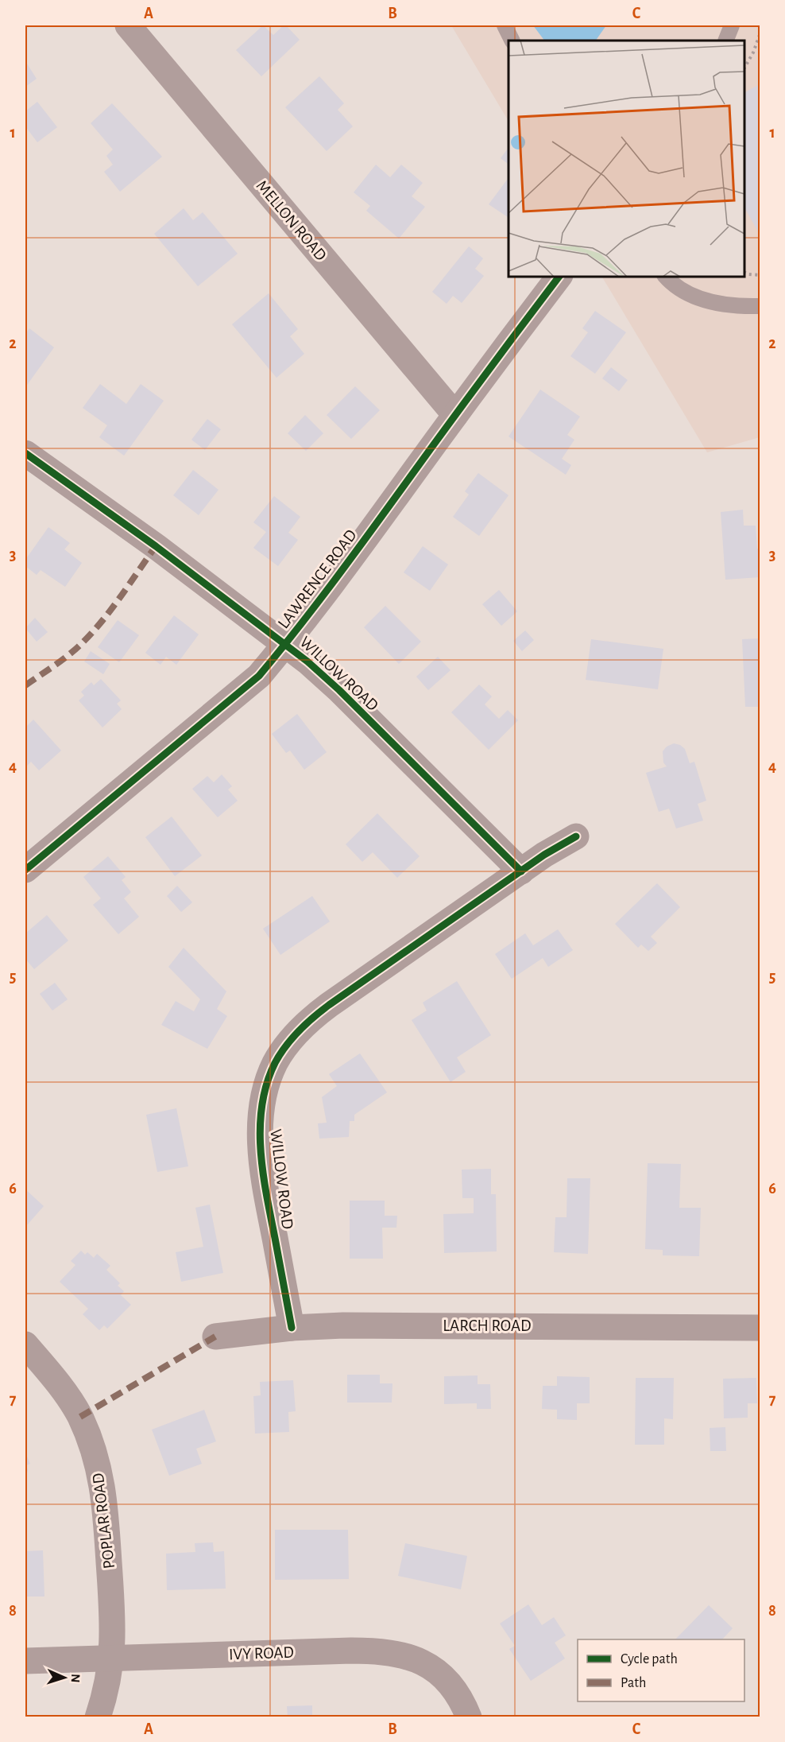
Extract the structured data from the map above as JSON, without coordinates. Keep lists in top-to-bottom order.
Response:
{
  "streets": {
    "street": [
      "MELLON ROAD",
      "LAWRENCE ROAD",
      "WILLOW ROAD",
      "LARCH ROAD",
      "POPLAR ROAD",
      "IVY ROAD"
    ]
  },
  "crossings": [
    ["MELLON ROAD", "LAWRENCE ROAD"],
    ["LAWRENCE ROAD", "WILLOW ROAD"],
    ["WILLOW ROAD", "LARCH ROAD"],
    ["POPLAR ROAD", "IVY ROAD"]
  ],
  "legend": ["Cycle path", "Path"],
  "north": "right",
  "grid": {
    "columns": ["A", "B", "C"],
    "rows": [
      "1",
      "2",
      "3",
      "4",
      "5",
      "6",
      "7",
      "8"
    ]
  }
}
